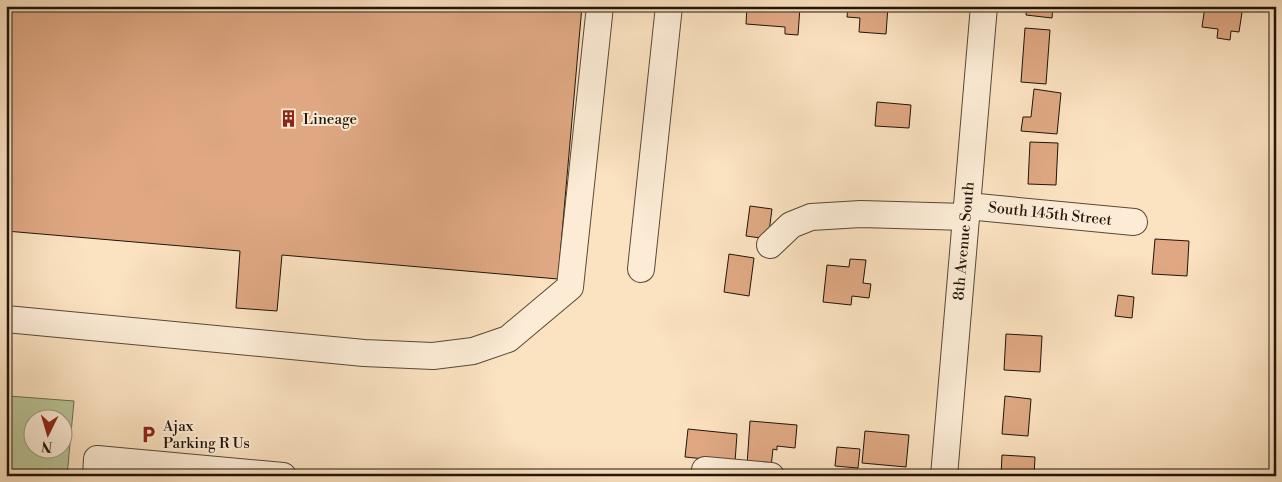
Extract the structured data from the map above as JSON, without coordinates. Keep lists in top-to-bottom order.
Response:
{
  "streets": {
    "street": ["South 145th Street", "8th Avenue South"]
  },
  "crossings": [
    ["South 145th Street", "8th Avenue South"]
  ],
  "places": {
    "building": ["Lineage"],
    "parking": ["Ajax Parking R Us"]
  },
  "north": "bottom"
}
